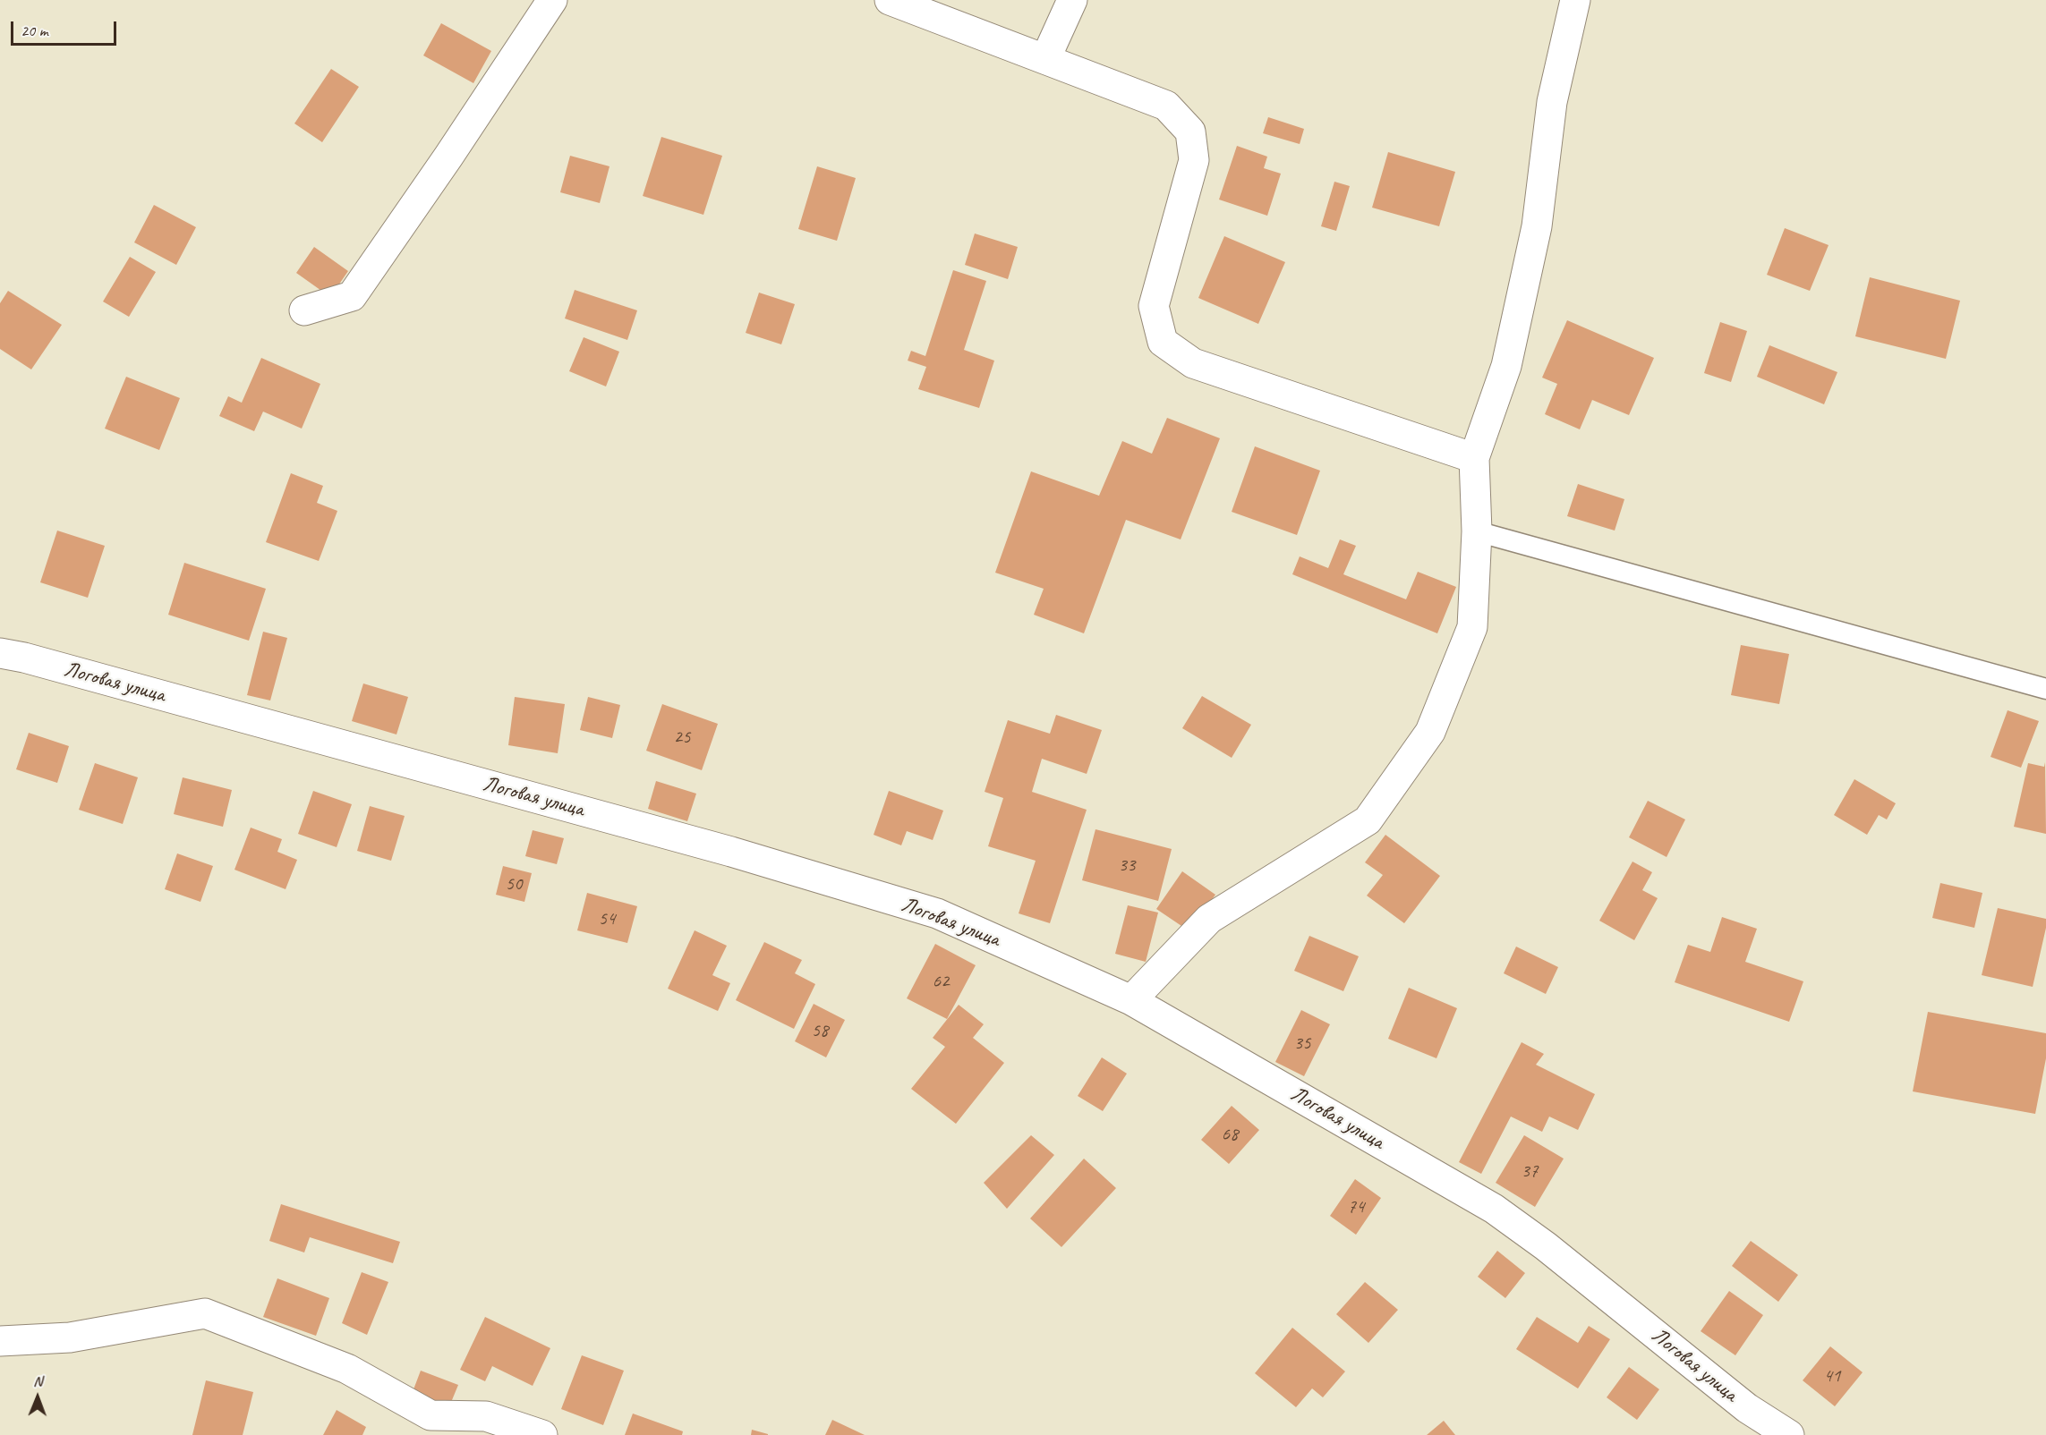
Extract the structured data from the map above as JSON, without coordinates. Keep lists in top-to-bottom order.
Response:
{
  "streets": {
    "street": ["Логовая улица"]
  },
  "house_numbers": [
    "25",
    "33",
    "50",
    "54",
    "62",
    "58",
    "35",
    "68",
    "37",
    "74",
    "41"
  ],
  "scale_bar": "20 m",
  "north": "top"
}
